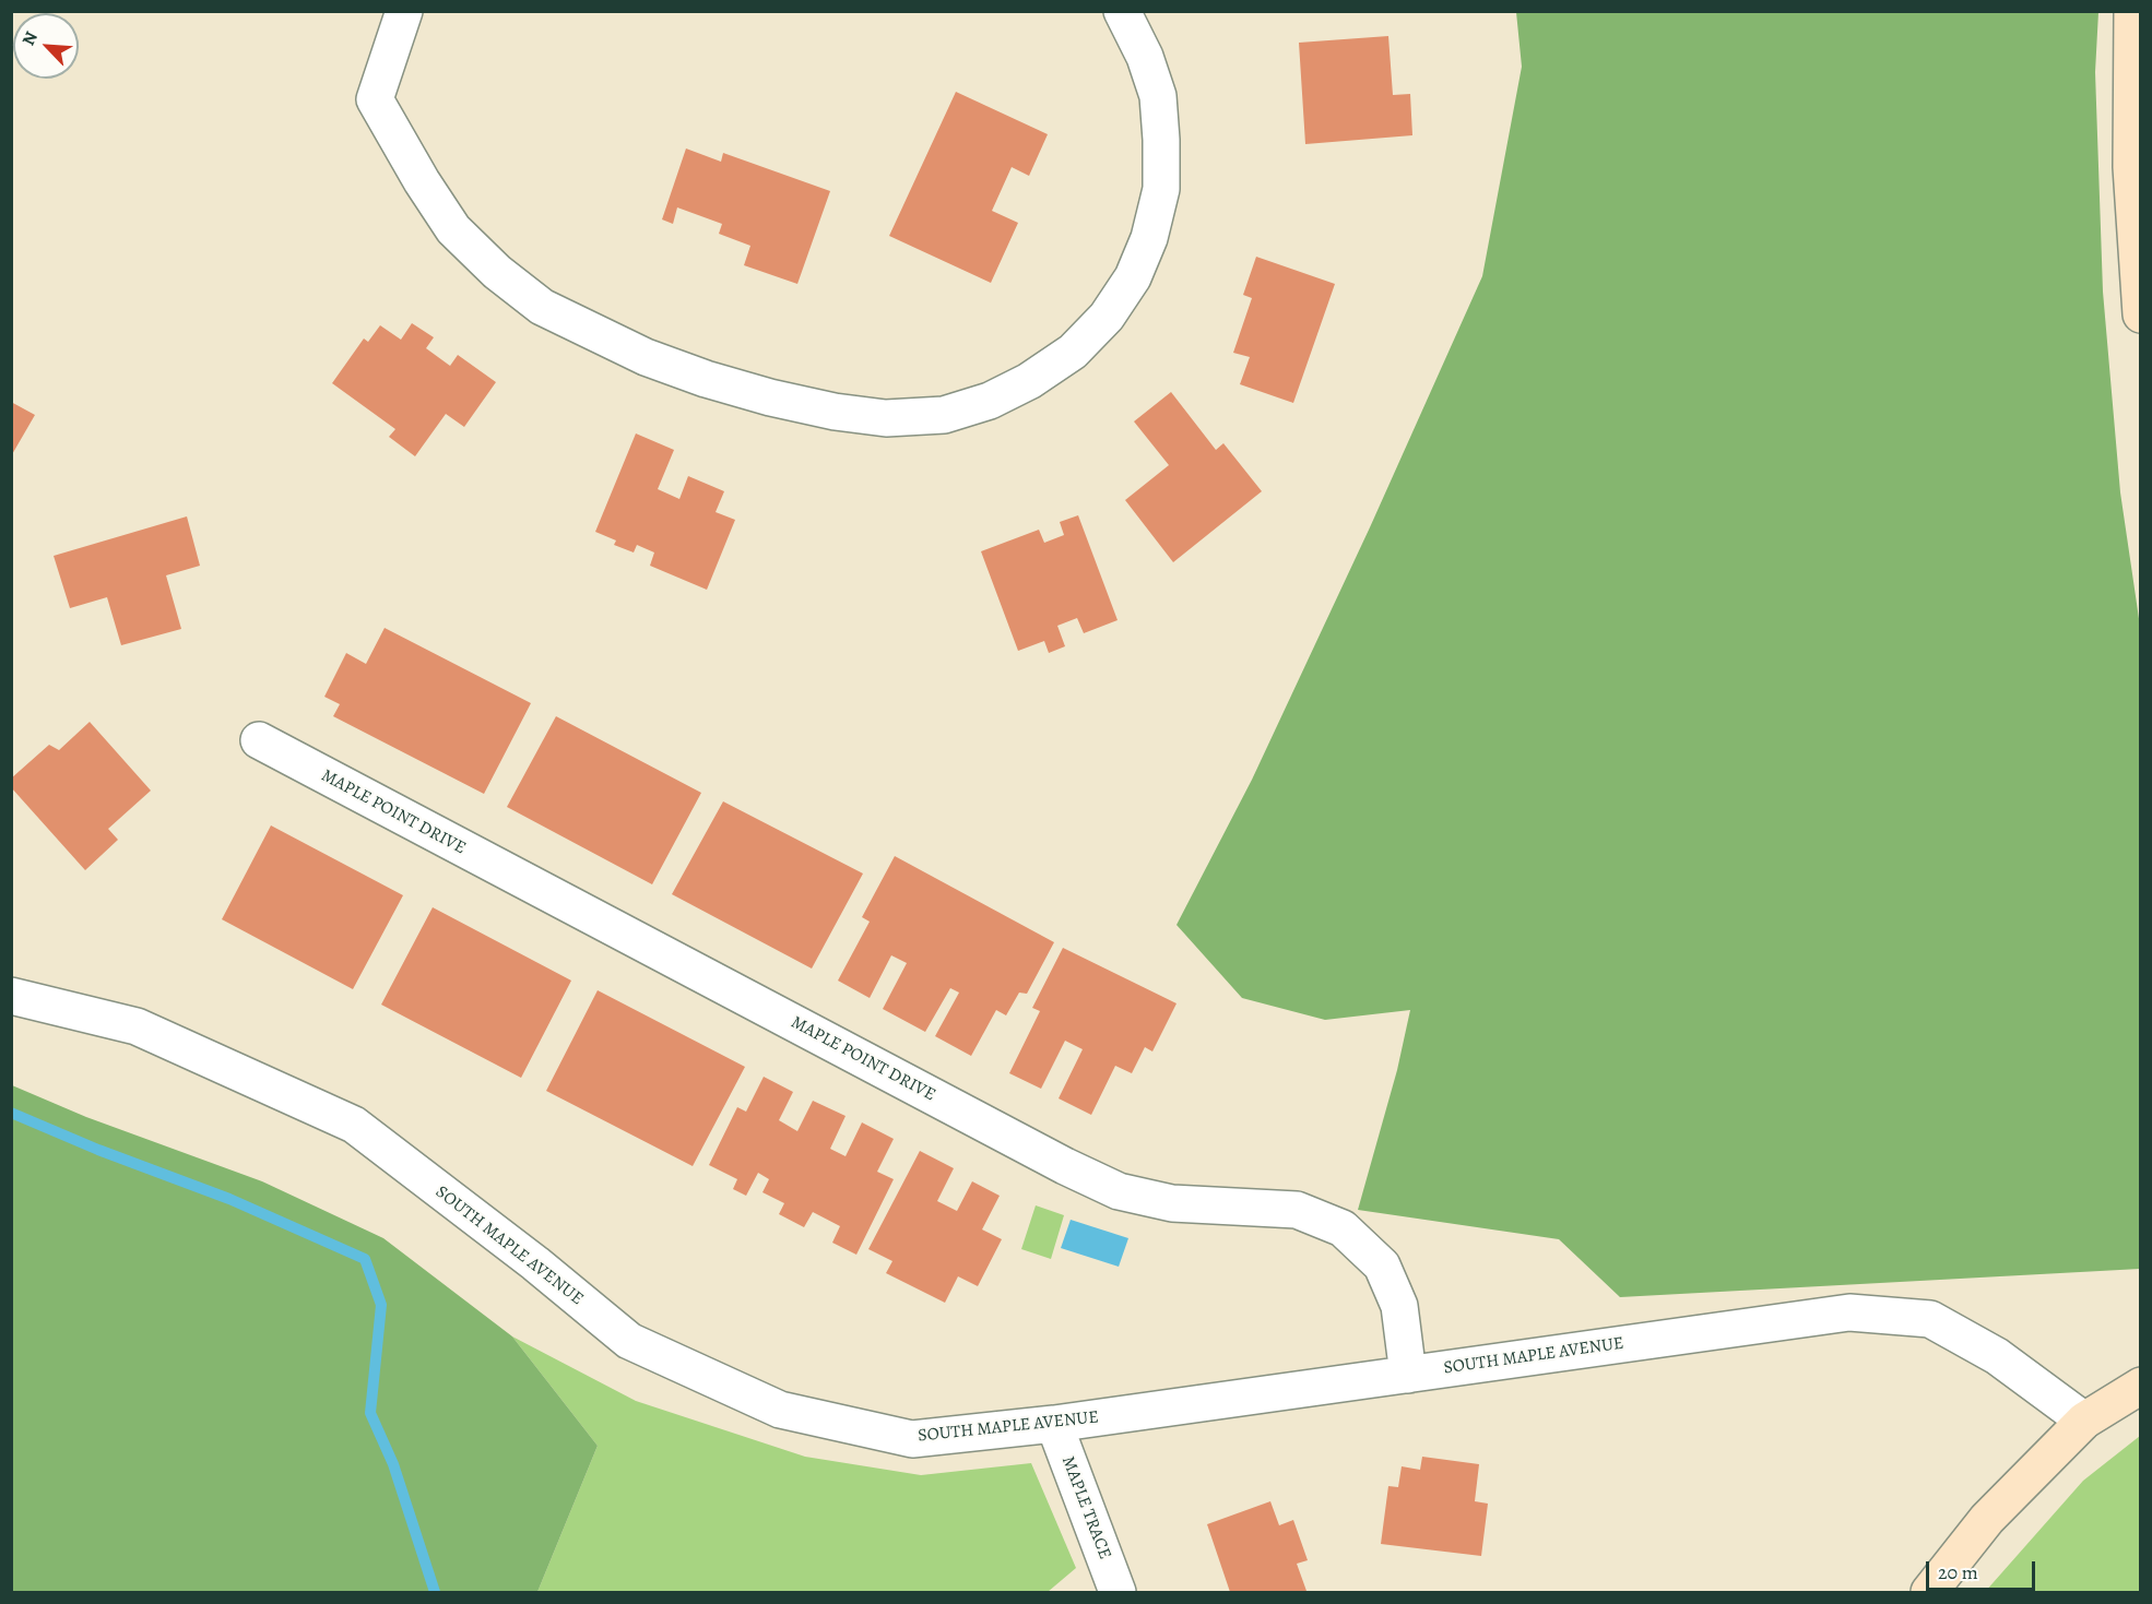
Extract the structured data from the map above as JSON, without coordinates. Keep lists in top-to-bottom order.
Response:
{
  "streets": {
    "street": ["MAPLE POINT DRIVE", "SOUTH MAPLE AVENUE", "MAPLE TRACE"]
  },
  "crossings": [
    ["MAPLE POINT DRIVE", "SOUTH MAPLE AVENUE"],
    ["SOUTH MAPLE AVENUE", "MAPLE TRACE"]
  ],
  "scale_bar": "20 m",
  "north": "top left"
}
